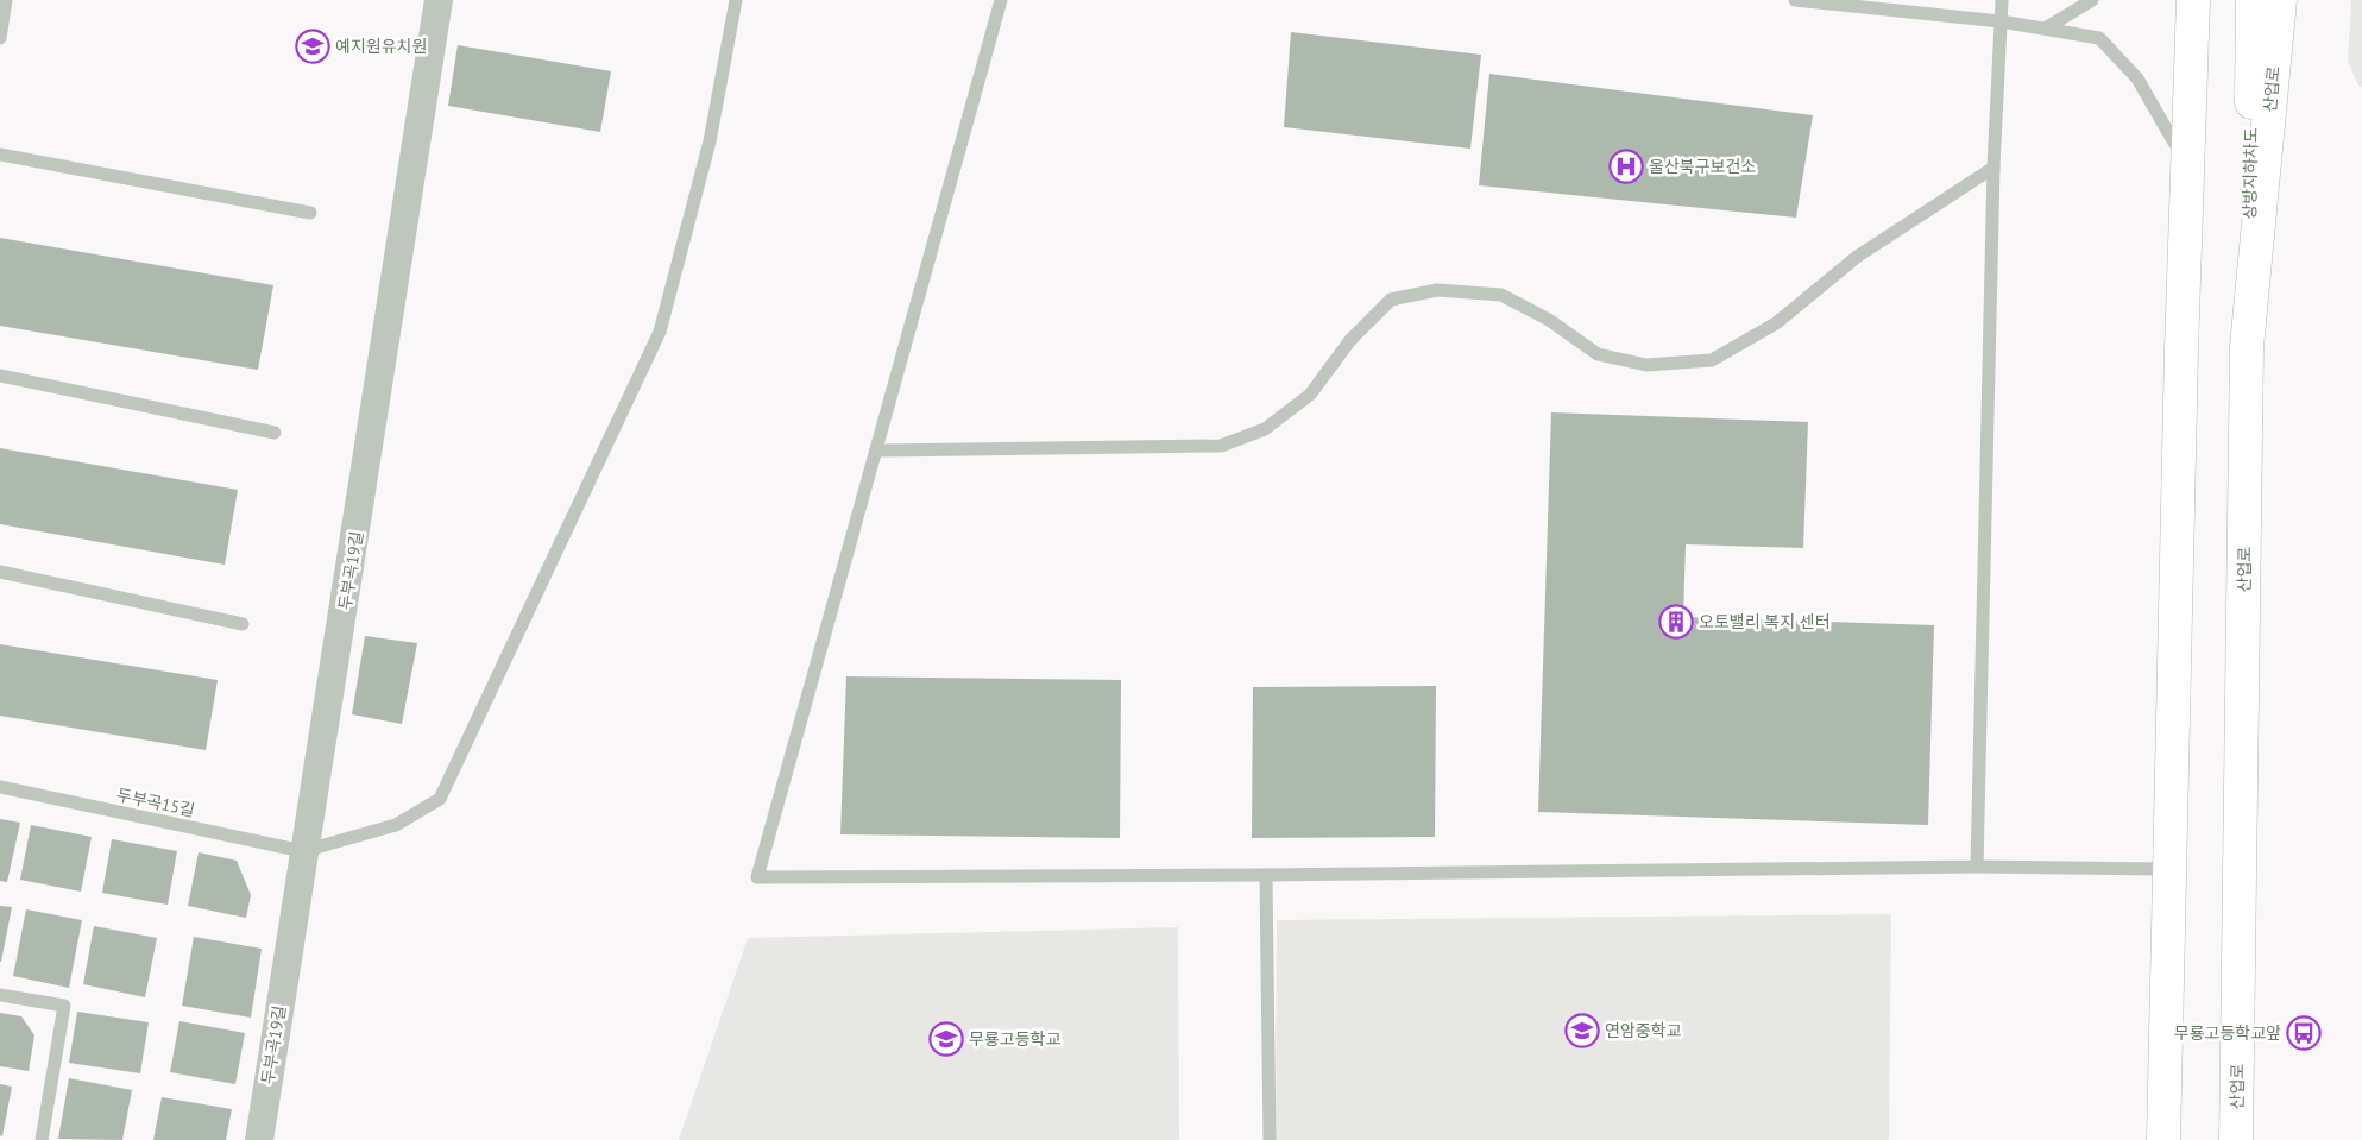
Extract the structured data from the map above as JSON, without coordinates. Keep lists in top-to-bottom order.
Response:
{
  "streets": {
    "main road": ["산업로", "상방지하차도"],
    "street": ["두부곡19길"],
    "lane": ["두부곡15길"]
  },
  "crossings": [
    ["산업로", "상방지하차도"],
    ["두부곡19길", "두부곡15길"]
  ],
  "places": {
    "school or university": ["예지원유치원", "연암중학교", "무룡고등학교"],
    "hospital": ["울산북구보건소"],
    "building": ["오토밸리 복지 센터"],
    "bus stop": ["무룡고등학교앞"]
  }
}
